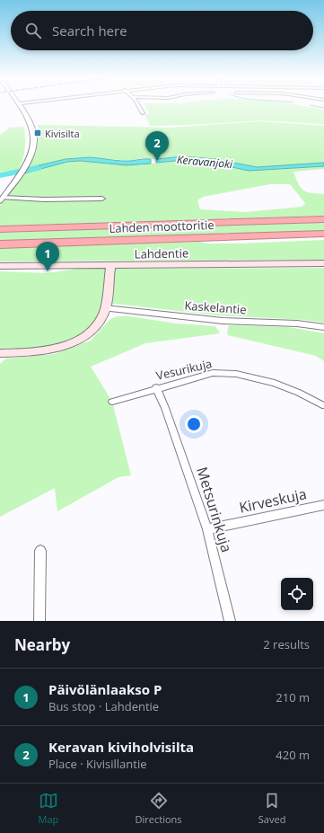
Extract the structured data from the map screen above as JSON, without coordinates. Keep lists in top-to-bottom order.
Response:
{
  "streets": {
    "highway": ["Lahden moottoritie"],
    "main road": ["Lahdentie"],
    "street": [
      "Kaskelantie",
      "Vesurikuja",
      "Kirveskuja",
      "Metsurinkuja"
    ]
  },
  "crossings": [
    ["Vesurikuja", "Metsurinkuja"],
    ["Kirveskuja", "Metsurinkuja"]
  ],
  "water": ["Keravanjoki"],
  "places": {
    "transit": ["Kivisilta"]
  },
  "page": {
    "search": "Search here",
    "pins": ["2", "1"],
    "heading": ["Nearby", "2 results"],
    "list": [
      {
        "mark": "1",
        "name": "Päivölänlaakso P",
        "note": "Bus stop · Lahdentie",
        "value": "210 m"
      },
      {
        "mark": "2",
        "name": "Keravan kiviholvisilta",
        "note": "Place · Kivisillantie",
        "value": "420 m"
      }
    ],
    "nav": ["Map", "Directions", "Saved"]
  }
}
